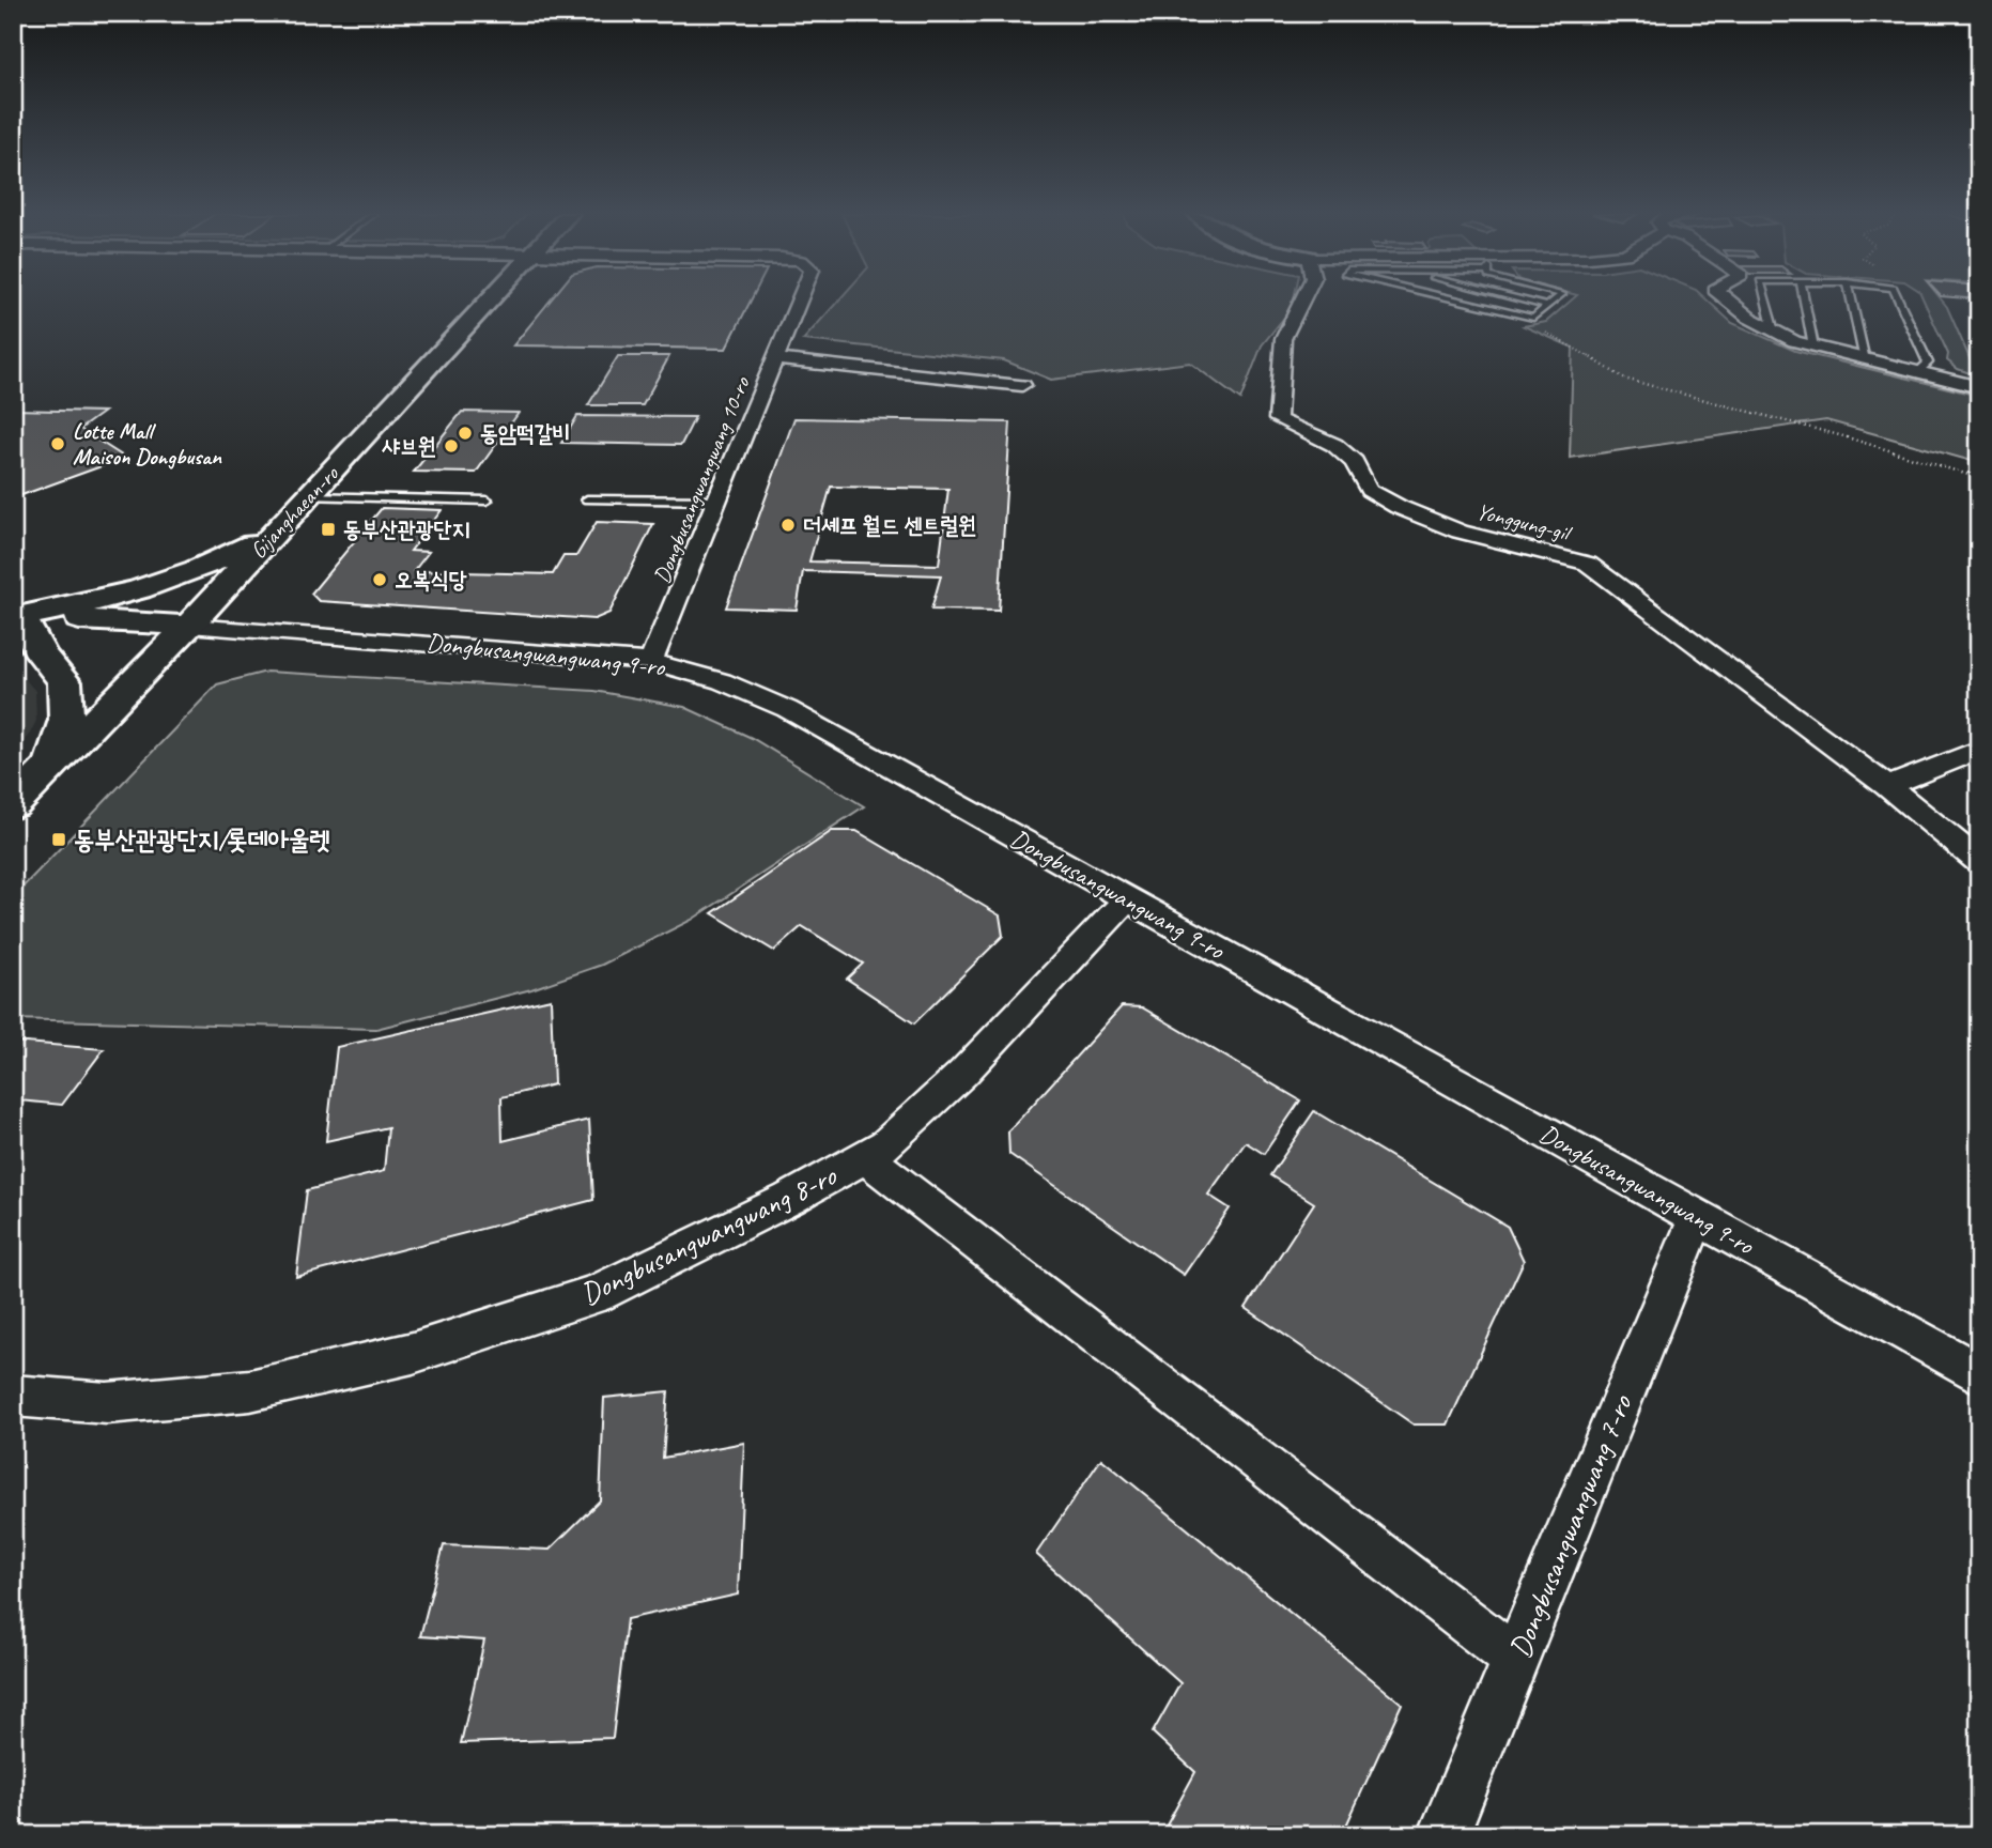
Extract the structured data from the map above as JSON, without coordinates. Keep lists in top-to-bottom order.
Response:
{
  "streets": {
    "main road": ["Gijanghaean-ro"],
    "street": [
      "Dongbusangwangwang 10-ro",
      "Yonggung-gil",
      "Dongbusangwangwang 9-ro",
      "Dongbusangwangwang 8-ro",
      "Dongbusangwangwang 7-ro"
    ]
  },
  "crossings": [
    ["Dongbusangwangwang 10-ro", "Dongbusangwangwang 9-ro"],
    ["Gijanghaean-ro", "Dongbusangwangwang 9-ro"],
    ["Dongbusangwangwang 9-ro", "Dongbusangwangwang 8-ro"],
    ["Dongbusangwangwang 9-ro", "Dongbusangwangwang 7-ro"]
  ],
  "places": {
    "other": [
      "동암떡갈비",
      "Lotte Mall Maison Dongbusan",
      "샤브원",
      "더셰프 월드 센트럴원",
      "오복식당"
    ],
    "transit": ["동부산관광단지", "동부산관광단지/롯데아울렛"]
  }
}
